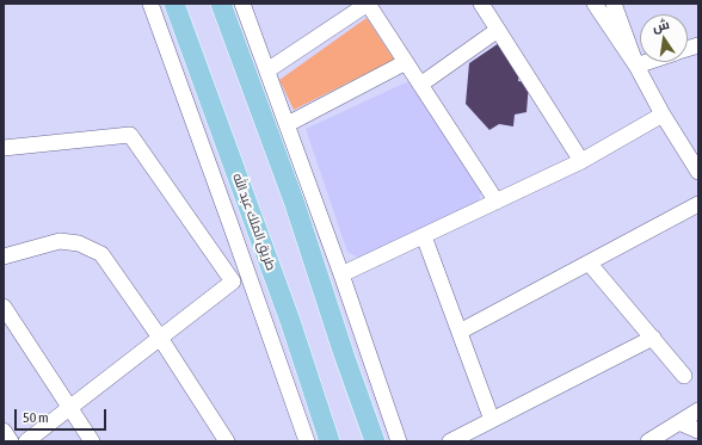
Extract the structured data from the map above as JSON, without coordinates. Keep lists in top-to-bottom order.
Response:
{
  "streets": {
    "main road": ["طريق الملك عبد الله"]
  },
  "scale_bar": "50 m",
  "north": "top"
}
